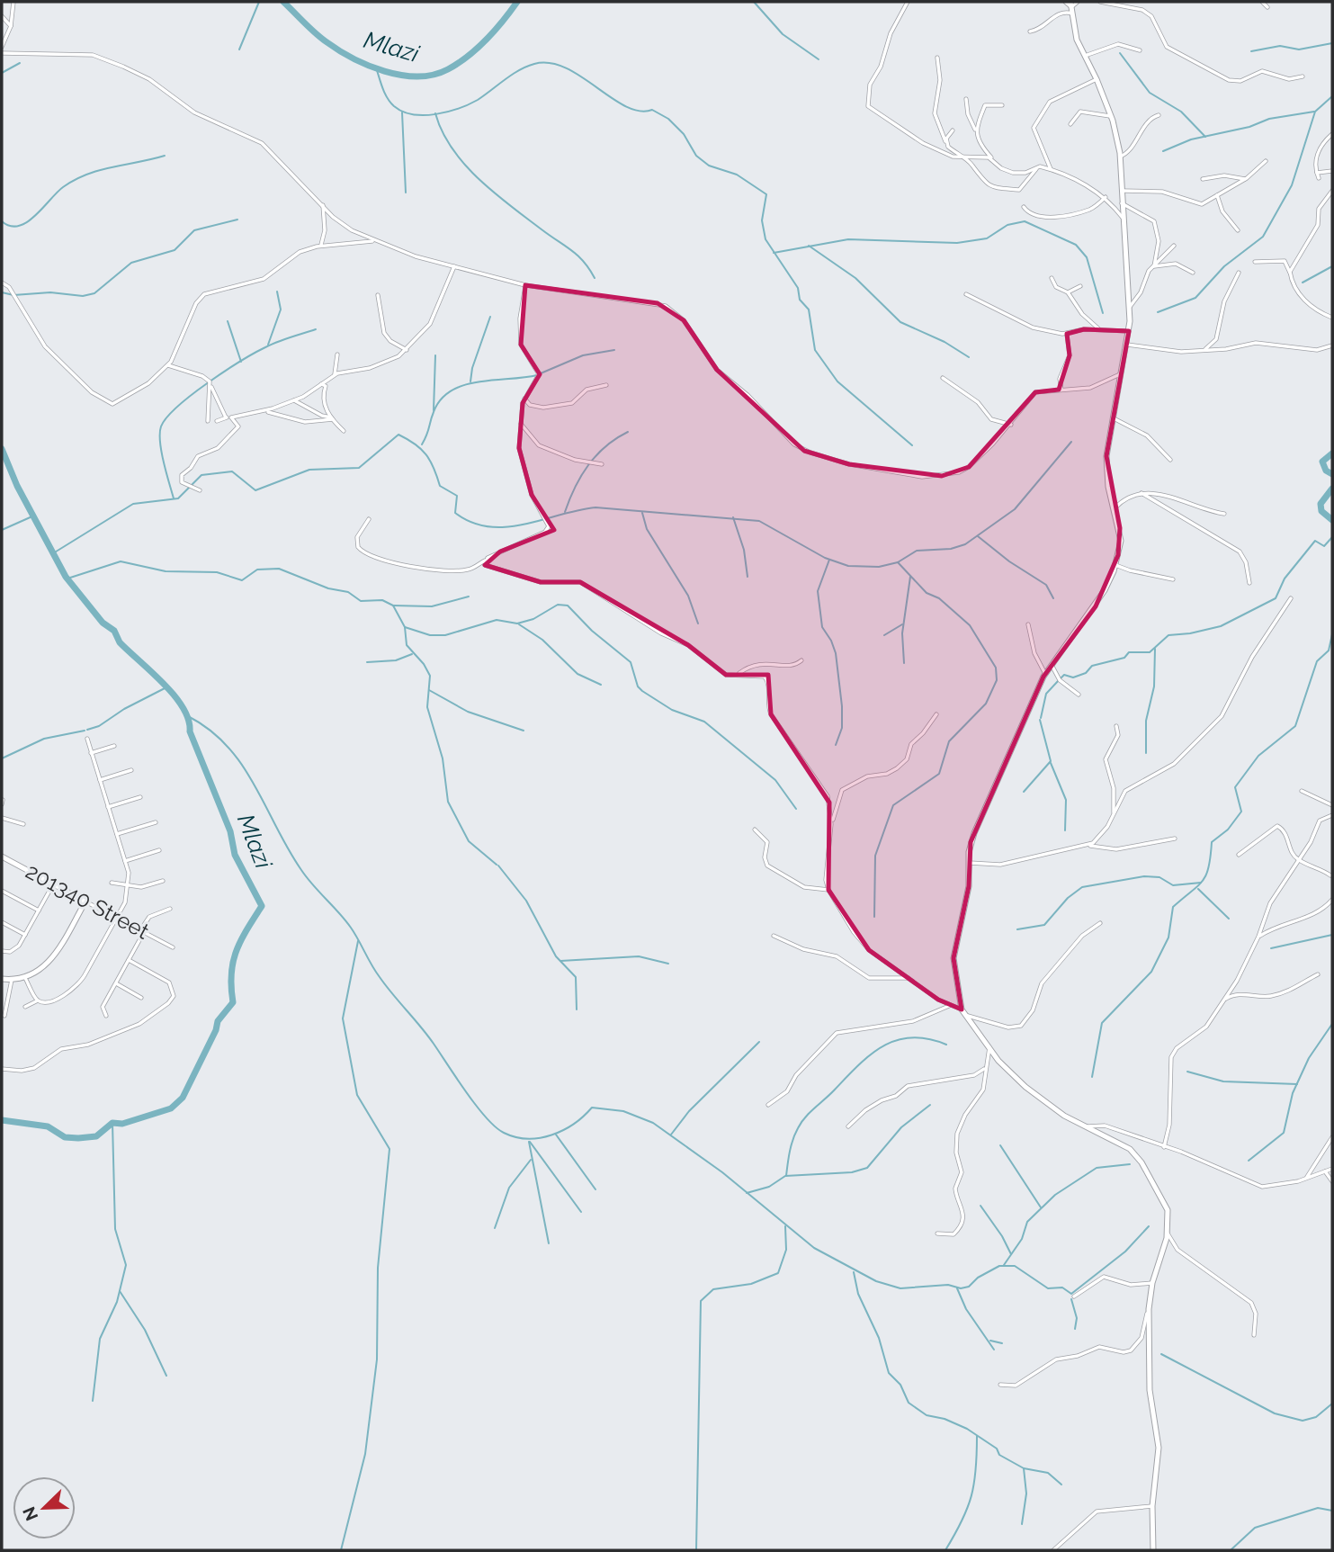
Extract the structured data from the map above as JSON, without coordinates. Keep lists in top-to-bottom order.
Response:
{
  "streets": {
    "street": ["201340 Street"]
  },
  "water": ["Mlazi"],
  "north": "bottom left"
}
